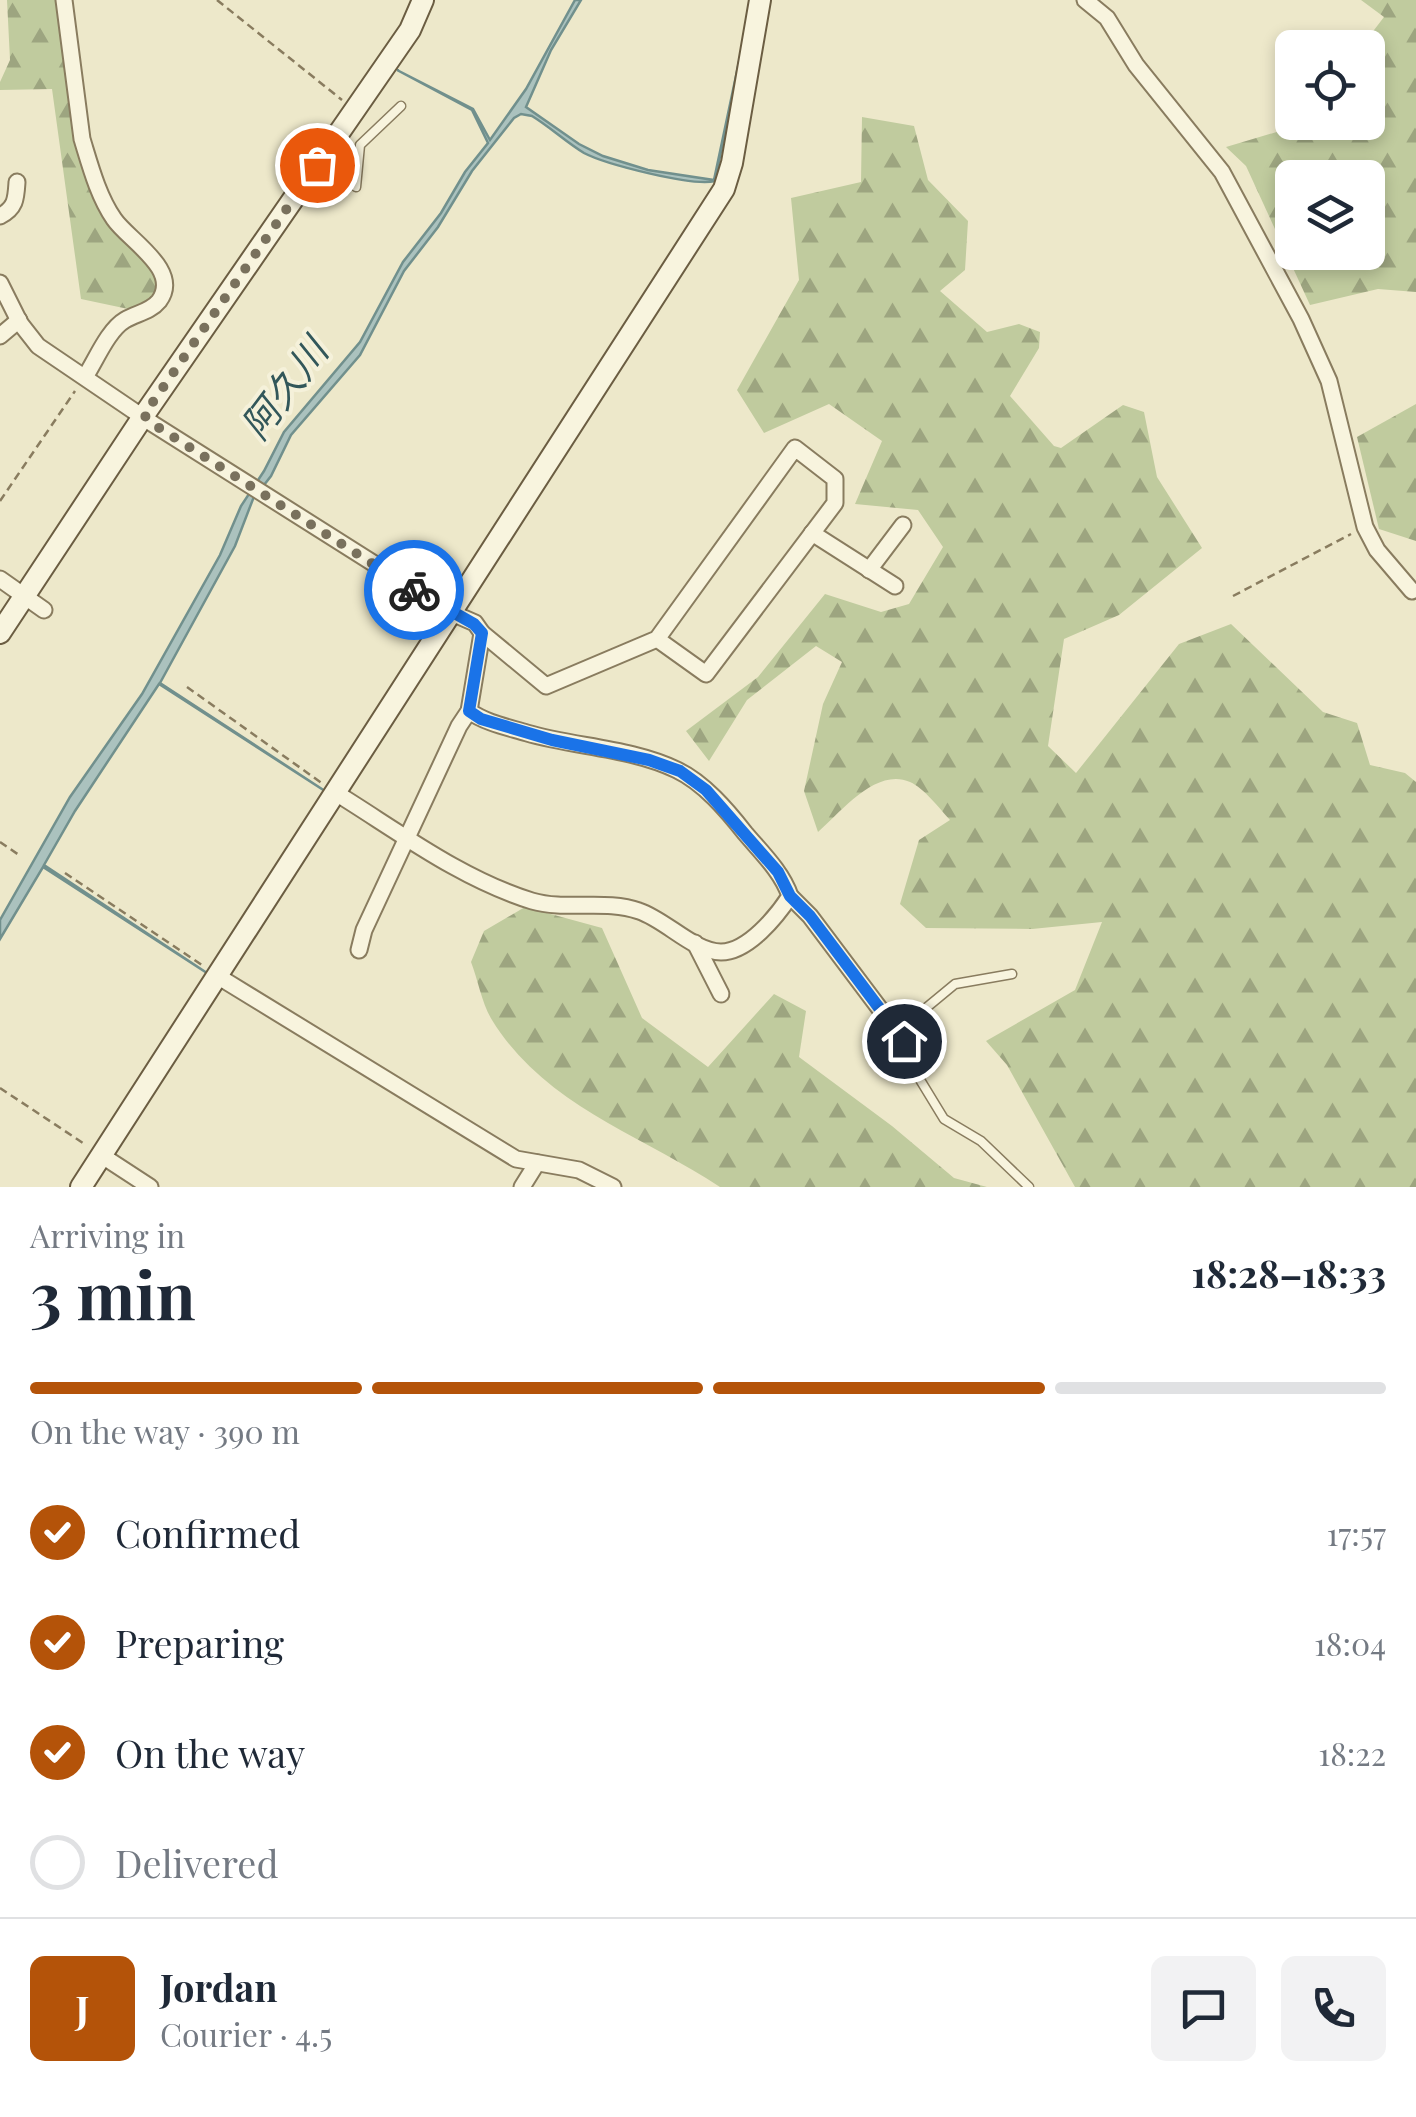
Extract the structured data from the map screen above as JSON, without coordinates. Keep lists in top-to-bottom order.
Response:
{
  "water": ["阿久川"],
  "page": {
    "heading": ["3 min", "Arriving in", "18:28–18:33"],
    "panel": ["Jordan", "Courier · 4.5"],
    "bar": "On the way · 390 m",
    "list": [
      ["Confirmed", "17:57"],
      ["Preparing", "18:04"],
      ["On the way", "18:22"],
      "Delivered"
    ],
    "round": "J"
  }
}
